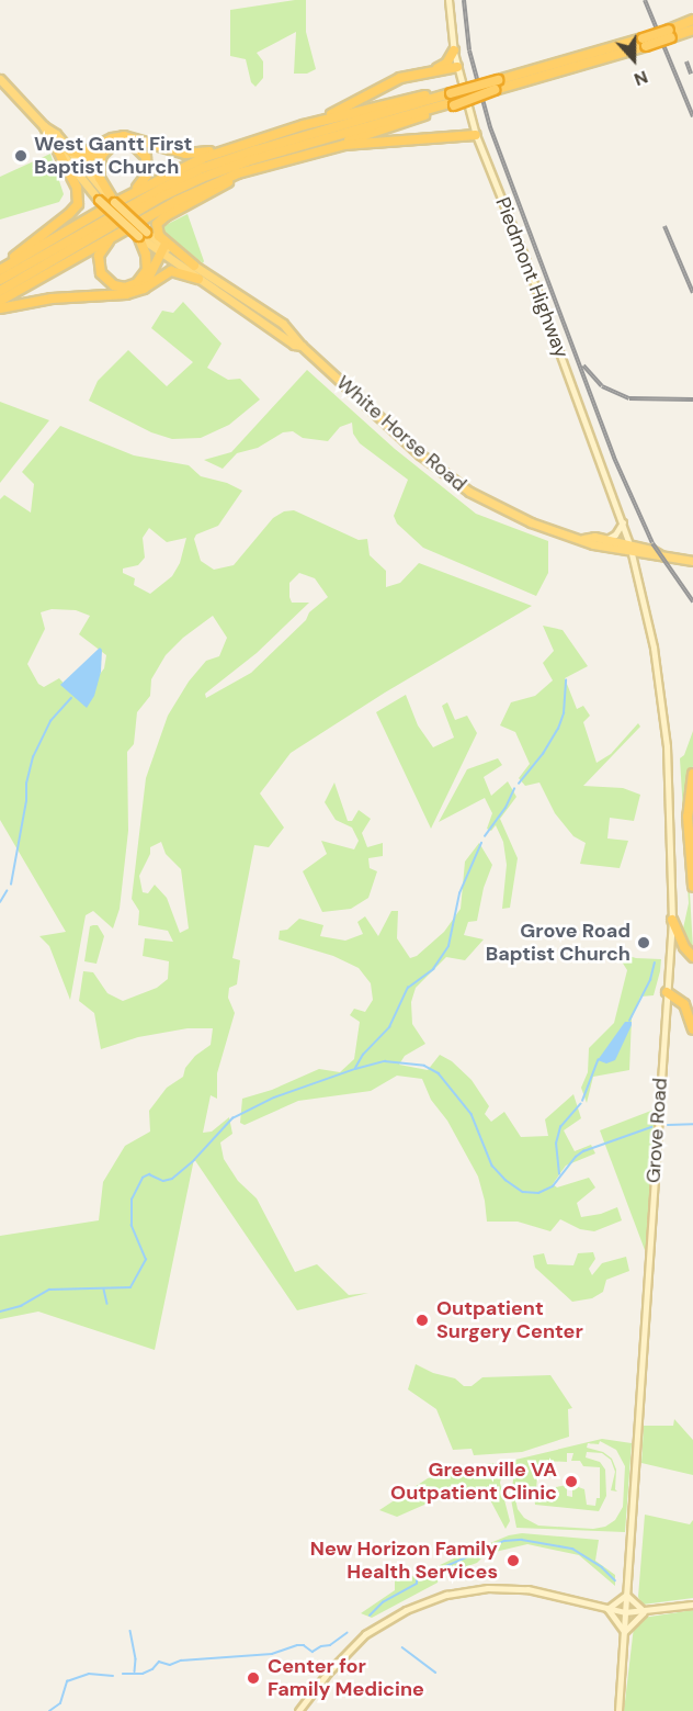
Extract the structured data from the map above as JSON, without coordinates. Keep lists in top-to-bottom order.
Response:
{
  "streets": {
    "highway": ["White Horse Road"],
    "main road": ["Piedmont Highway", "Grove Road"]
  },
  "crossings": [
    ["Piedmont Highway", "White Horse Road"],
    ["Piedmont Highway", "Grove Road"],
    ["White Horse Road", "Grove Road"]
  ],
  "places": [
    "West Gantt First Baptist Church",
    "Grove Road Baptist Church",
    "Outpatient Surgery Center",
    "Greenville VA Outpatient Clinic",
    "New Horizon Family Health Services",
    "Center for Family Medicine"
  ],
  "north": "bottom"
}
